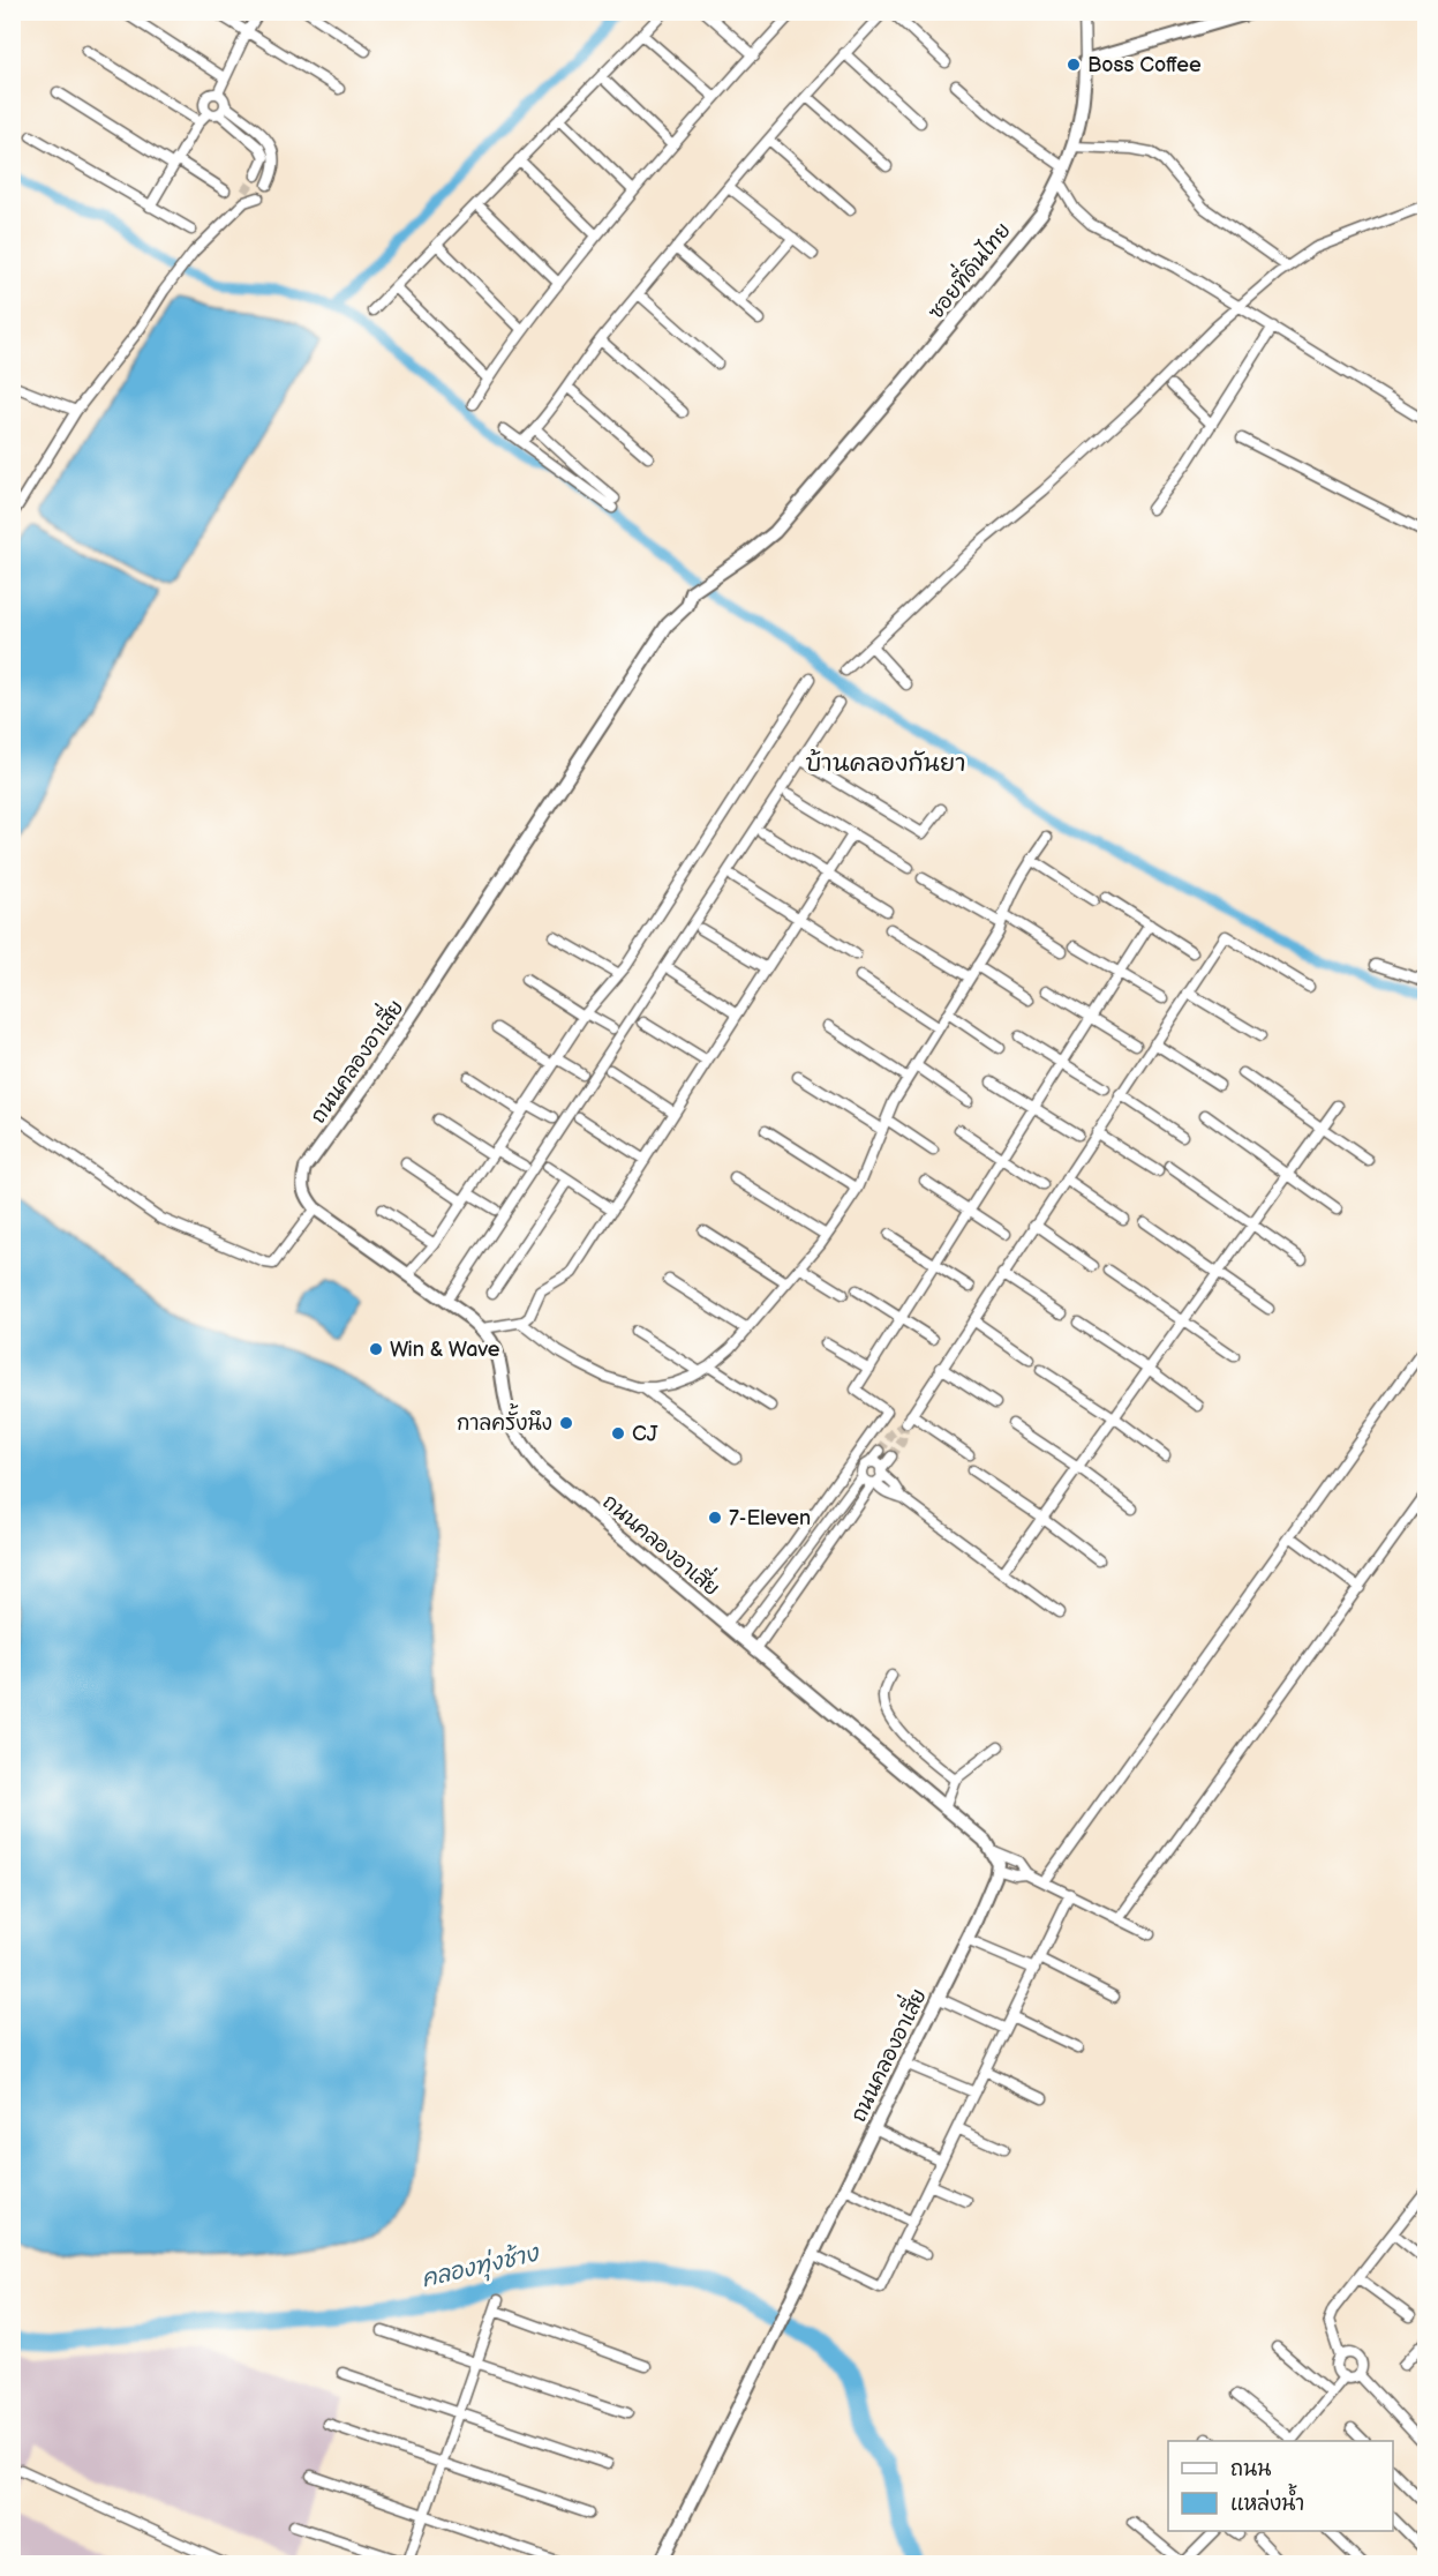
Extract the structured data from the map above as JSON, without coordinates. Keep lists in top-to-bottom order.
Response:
{
  "streets": {
    "street": ["ซอยที่ดินไทย", "ถนนคลองอาเสี่ย"]
  },
  "crossings": [
    ["ซอยที่ดินไทย", "ถนนคลองอาเสี่ย"]
  ],
  "districts": ["บ้านคลองกันยา"],
  "water": ["คลองทุ่งช้าง"],
  "places": [
    "Boss Coffee",
    "Win & Wave",
    "กาลครั้งนึง",
    "CJ",
    "7-Eleven"
  ],
  "legend": ["ถนน", "แหล่งน้ำ"]
}
